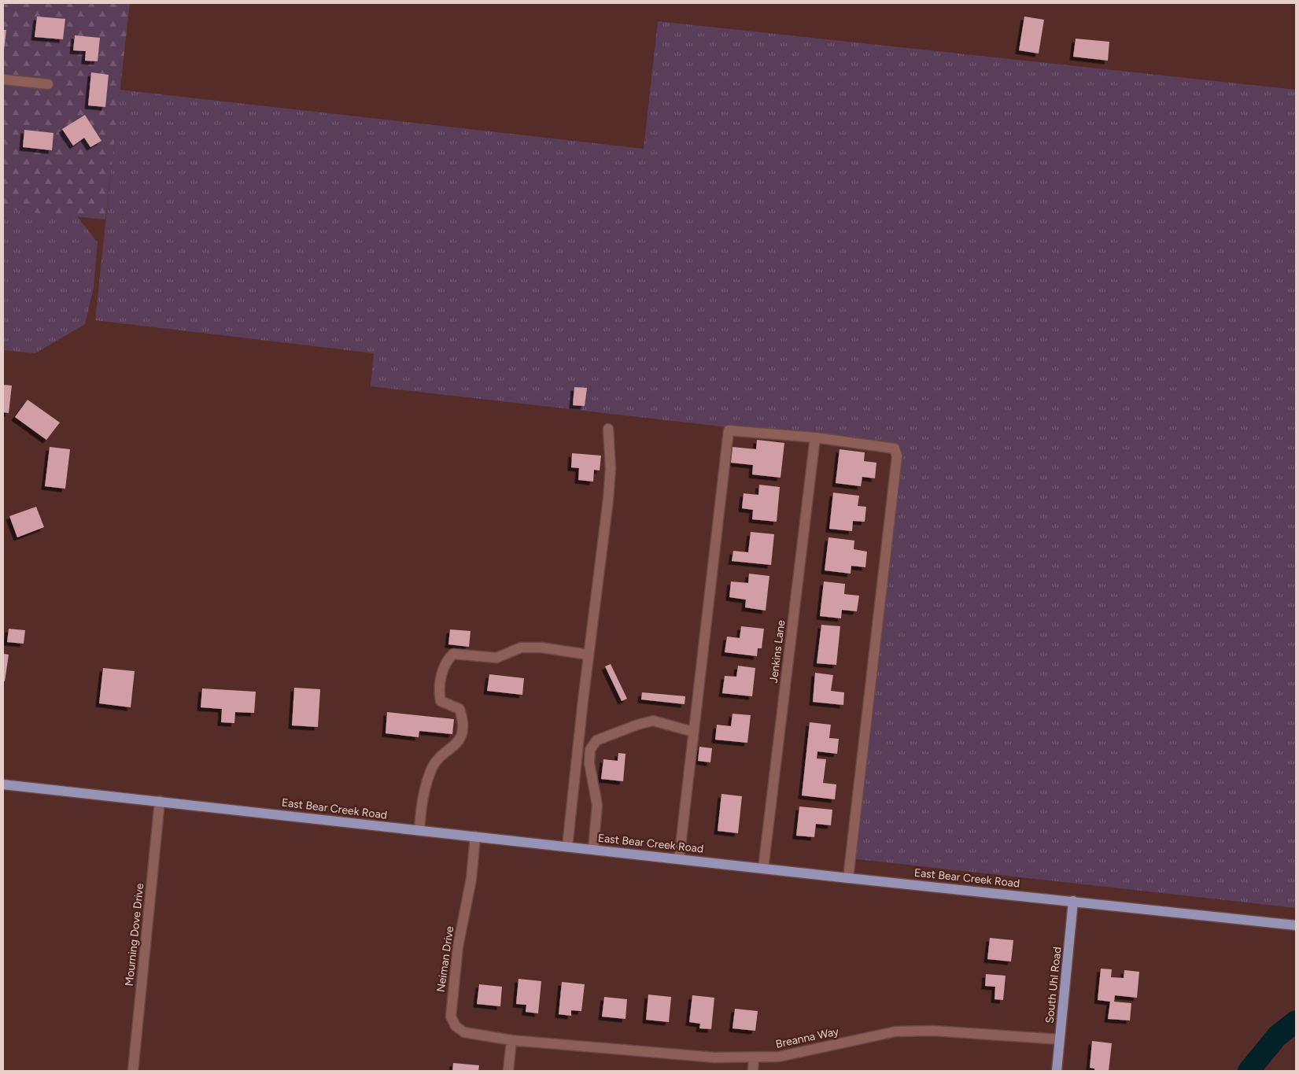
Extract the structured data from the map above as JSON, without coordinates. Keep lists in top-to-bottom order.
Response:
{
  "streets": {
    "main road": ["East Bear Creek Road", "South Uhl Road"],
    "street": [
      "Jenkins Lane",
      "Mourning Dove Drive",
      "Neiman Drive",
      "Breanna Way"
    ]
  },
  "crossings": [
    ["Jenkins Lane", "East Bear Creek Road"],
    ["East Bear Creek Road", "Mourning Dove Drive"],
    ["East Bear Creek Road", "Neiman Drive"],
    ["East Bear Creek Road", "South Uhl Road"],
    ["Neiman Drive", "Breanna Way"],
    ["South Uhl Road", "Breanna Way"]
  ]
}
